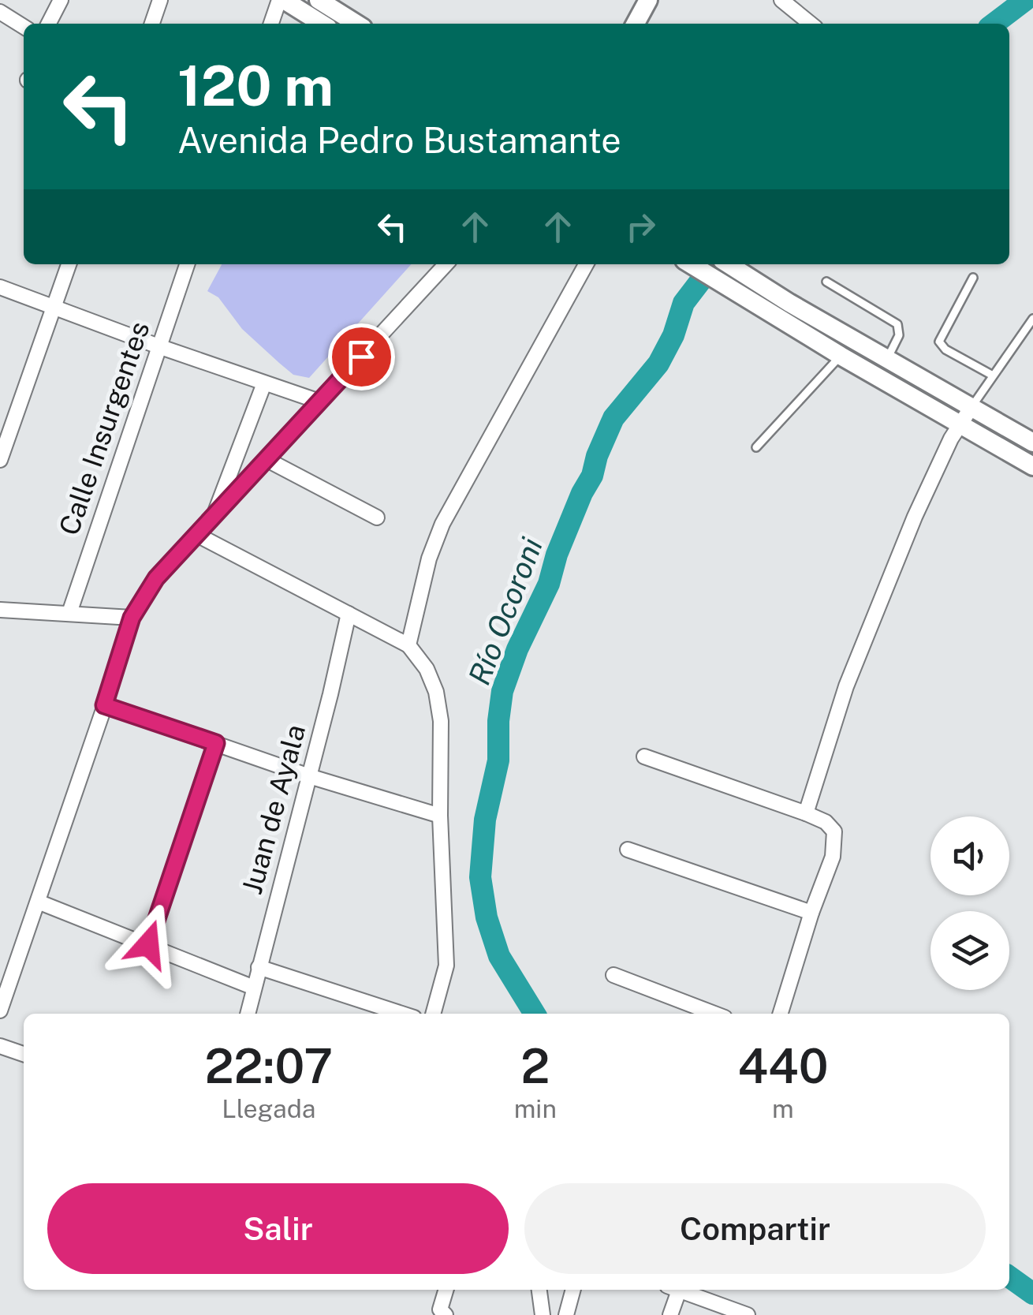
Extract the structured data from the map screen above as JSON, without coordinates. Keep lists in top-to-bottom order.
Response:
{
  "streets": {
    "street": ["Calle Insurgentes", "Juan de Ayala"]
  },
  "water": ["Río Ocoroni"],
  "page": {
    "turn": ["120 m", "Avenida Pedro Bustamante"],
    "eta": [
      "22:07",
      "Llegada",
      "2",
      "min",
      "440",
      "m"
    ],
    "buttons": ["Salir", "Compartir"]
  }
}
